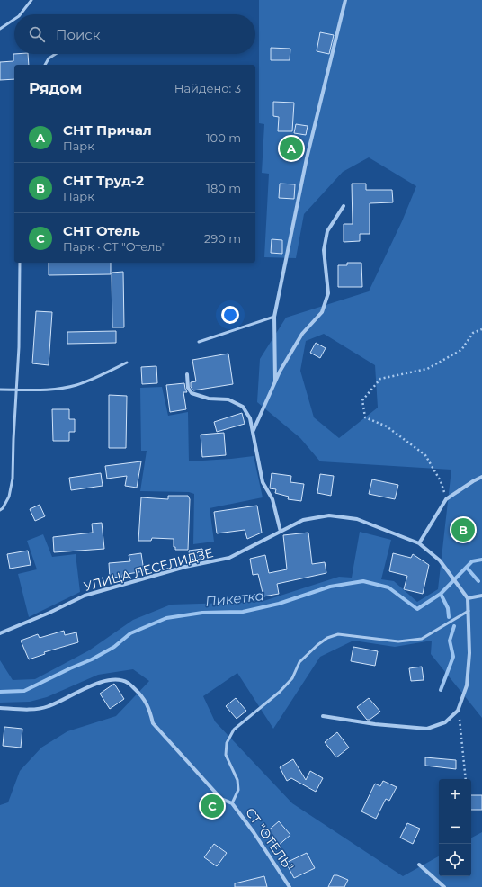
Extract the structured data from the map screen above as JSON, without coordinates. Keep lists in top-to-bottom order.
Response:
{
  "streets": {
    "street": ["УЛИЦА ЛЕСЕЛИДЗЕ", "СТ \"ОТЕЛЬ\""]
  },
  "water": ["Пикетка"],
  "page": {
    "search": "Поиск",
    "heading": ["Рядом", "Найдено: 3"],
    "list": [
      {
        "mark": "A",
        "name": "СНТ Причал",
        "note": "Парк",
        "value": "100 m"
      },
      {
        "mark": "B",
        "name": "СНТ Труд-2",
        "note": "Парк",
        "value": "180 m"
      },
      {
        "mark": "C",
        "name": "СНТ Отель",
        "note": "Парк · СТ \"Отель\"",
        "value": "290 m"
      }
    ],
    "pins": ["A", "B", "C"],
    "map_buttons": ["+", "−"]
  }
}
